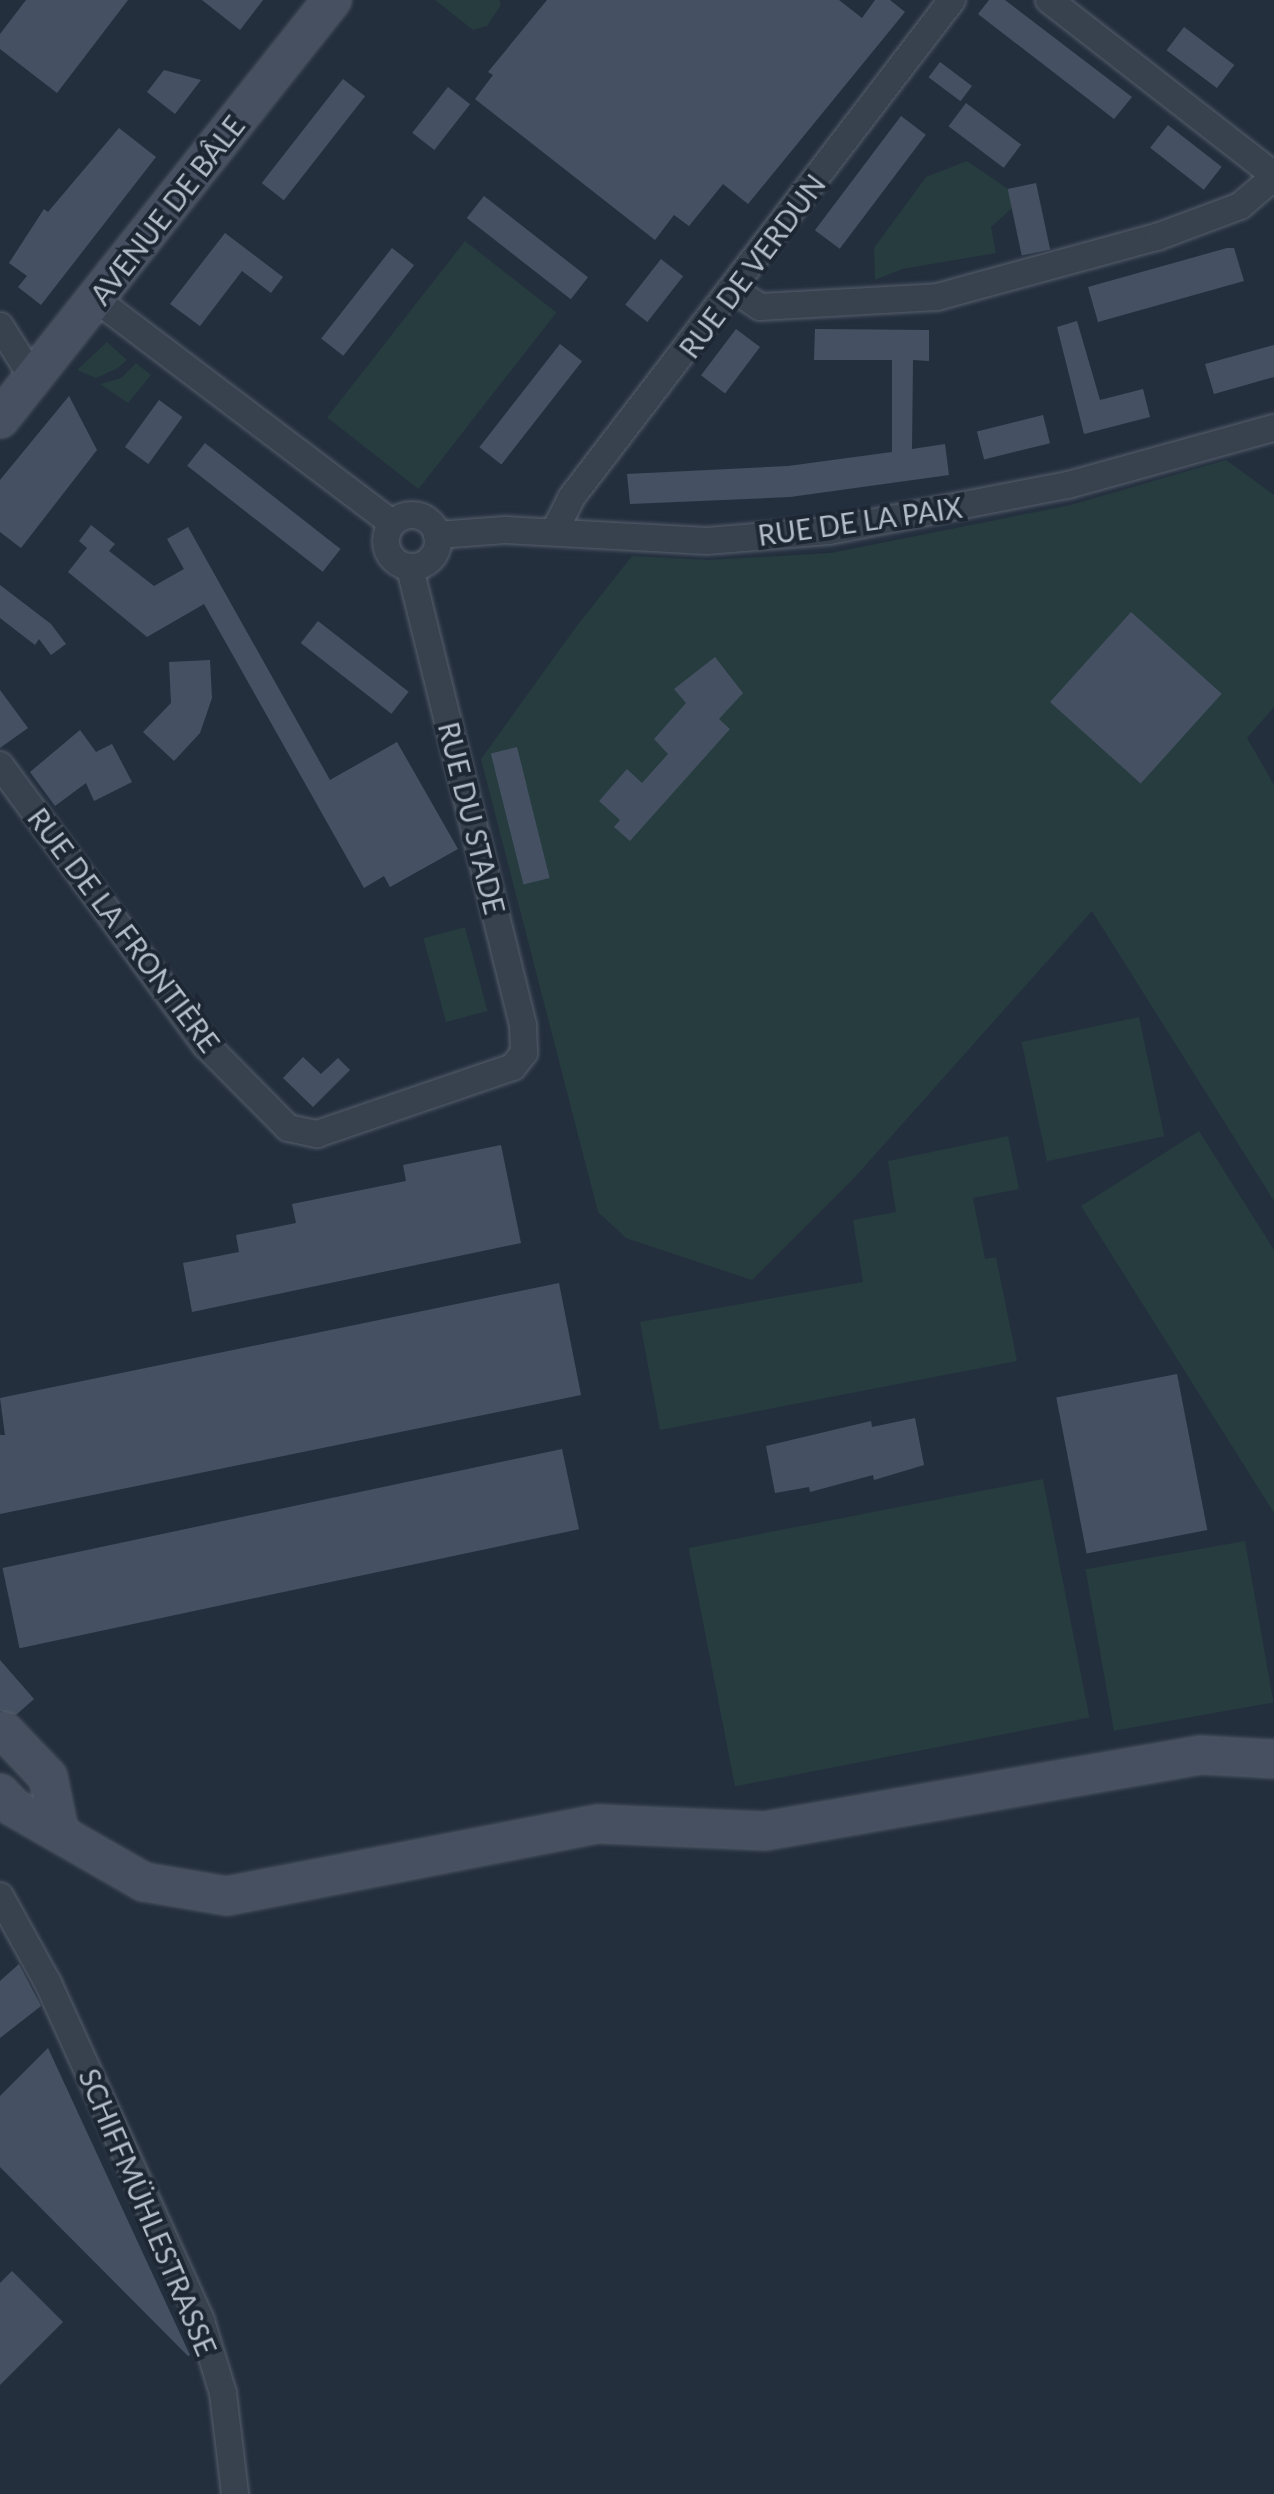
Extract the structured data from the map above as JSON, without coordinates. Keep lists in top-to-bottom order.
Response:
{
  "streets": {
    "main road": ["AVENUE DE BÂLE"],
    "street": [
      "RUE DE VERDUN",
      "RUE DE LA PAIX",
      "RUE DU STADE",
      "RUE DE LA FRONTIÈRE",
      "SCHIFFMÜHLESTRASSE"
    ]
  },
  "crossings": [
    ["RUE DE VERDUN", "RUE DE LA PAIX"],
    ["RUE DE LA PAIX", "RUE DU STADE"],
    ["RUE DU STADE", "RUE DE LA FRONTIÈRE"]
  ]
}
